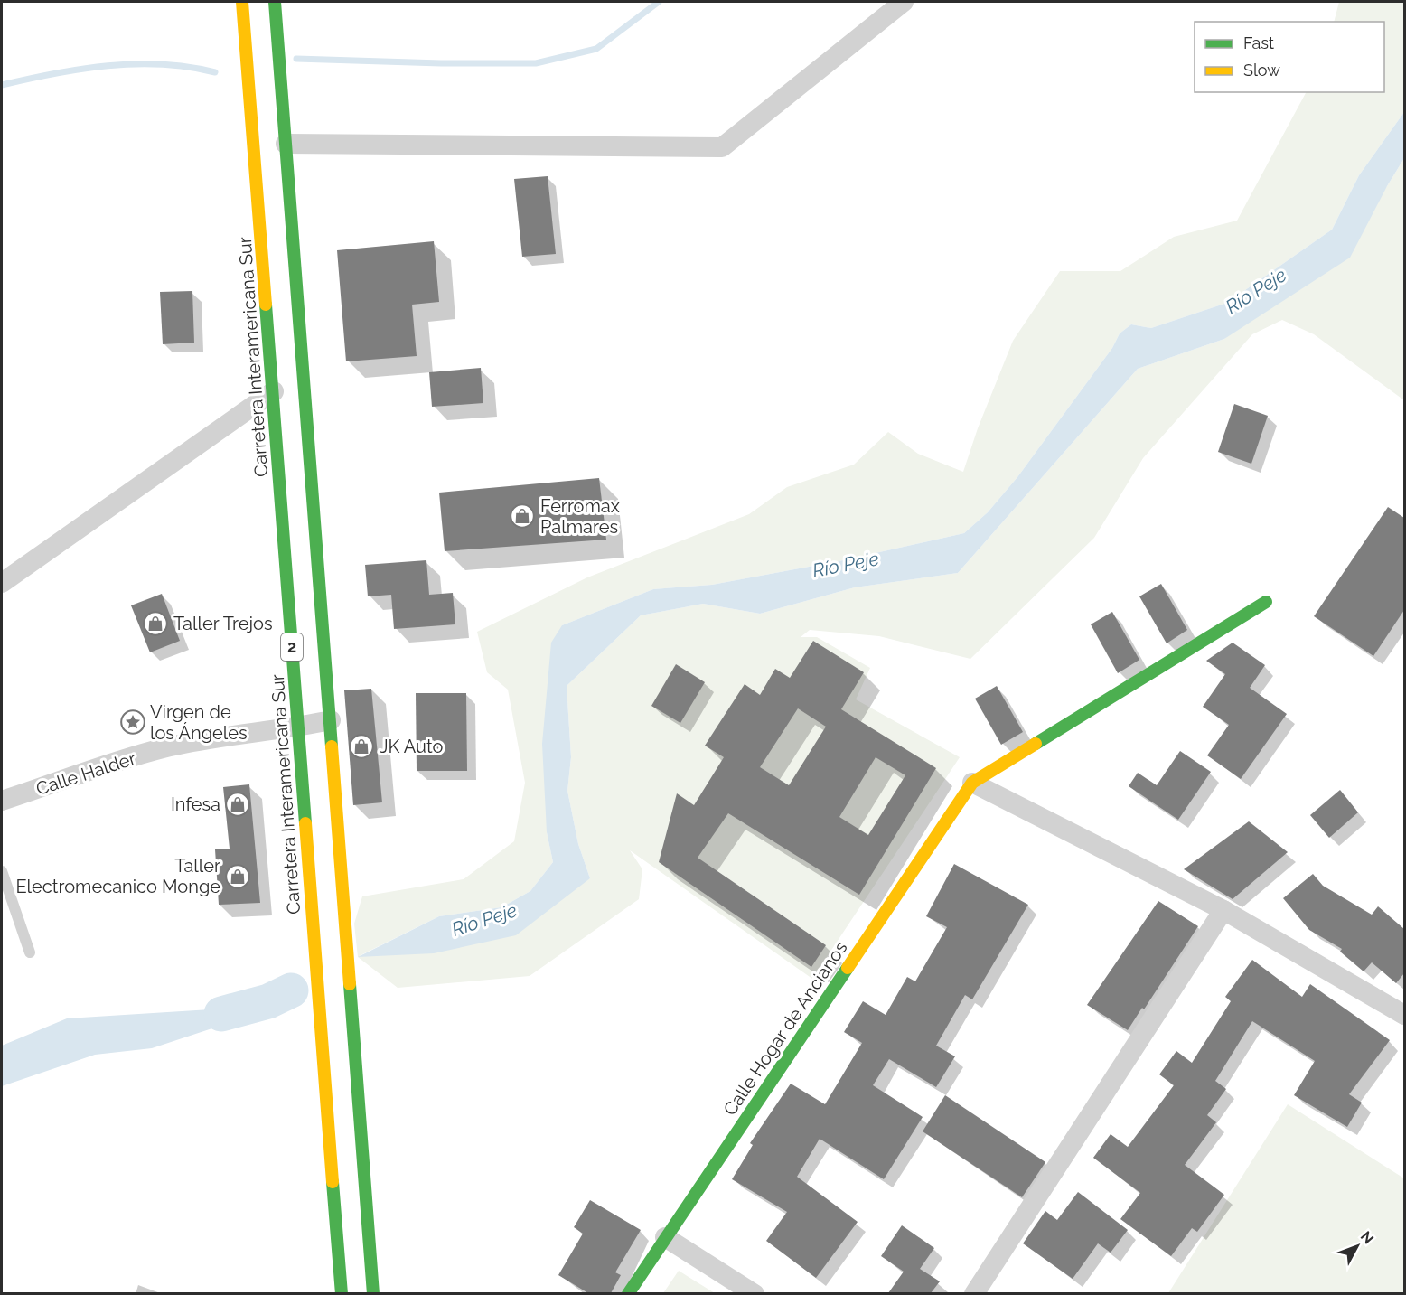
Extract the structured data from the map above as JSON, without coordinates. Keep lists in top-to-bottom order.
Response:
{
  "streets": {
    "main road": ["Carretera Interamericana Sur", "2", "Calle Hogar de Ancianos"],
    "street": ["Calle Halder"]
  },
  "crossings": [
    ["Carretera Interamericana Sur", "Calle Halder"],
    ["2", "Calle Halder"]
  ],
  "water": ["Río Peje"],
  "places": {
    "shop": [
      "Ferromax Palmares",
      "Taller Trejos",
      "JK Auto",
      "Infesa",
      "Taller Electromecanico Monge"
    ],
    "place": ["Virgen de los Ángeles"]
  },
  "legend": ["Fast", "Slow"],
  "north": "top right"
}
